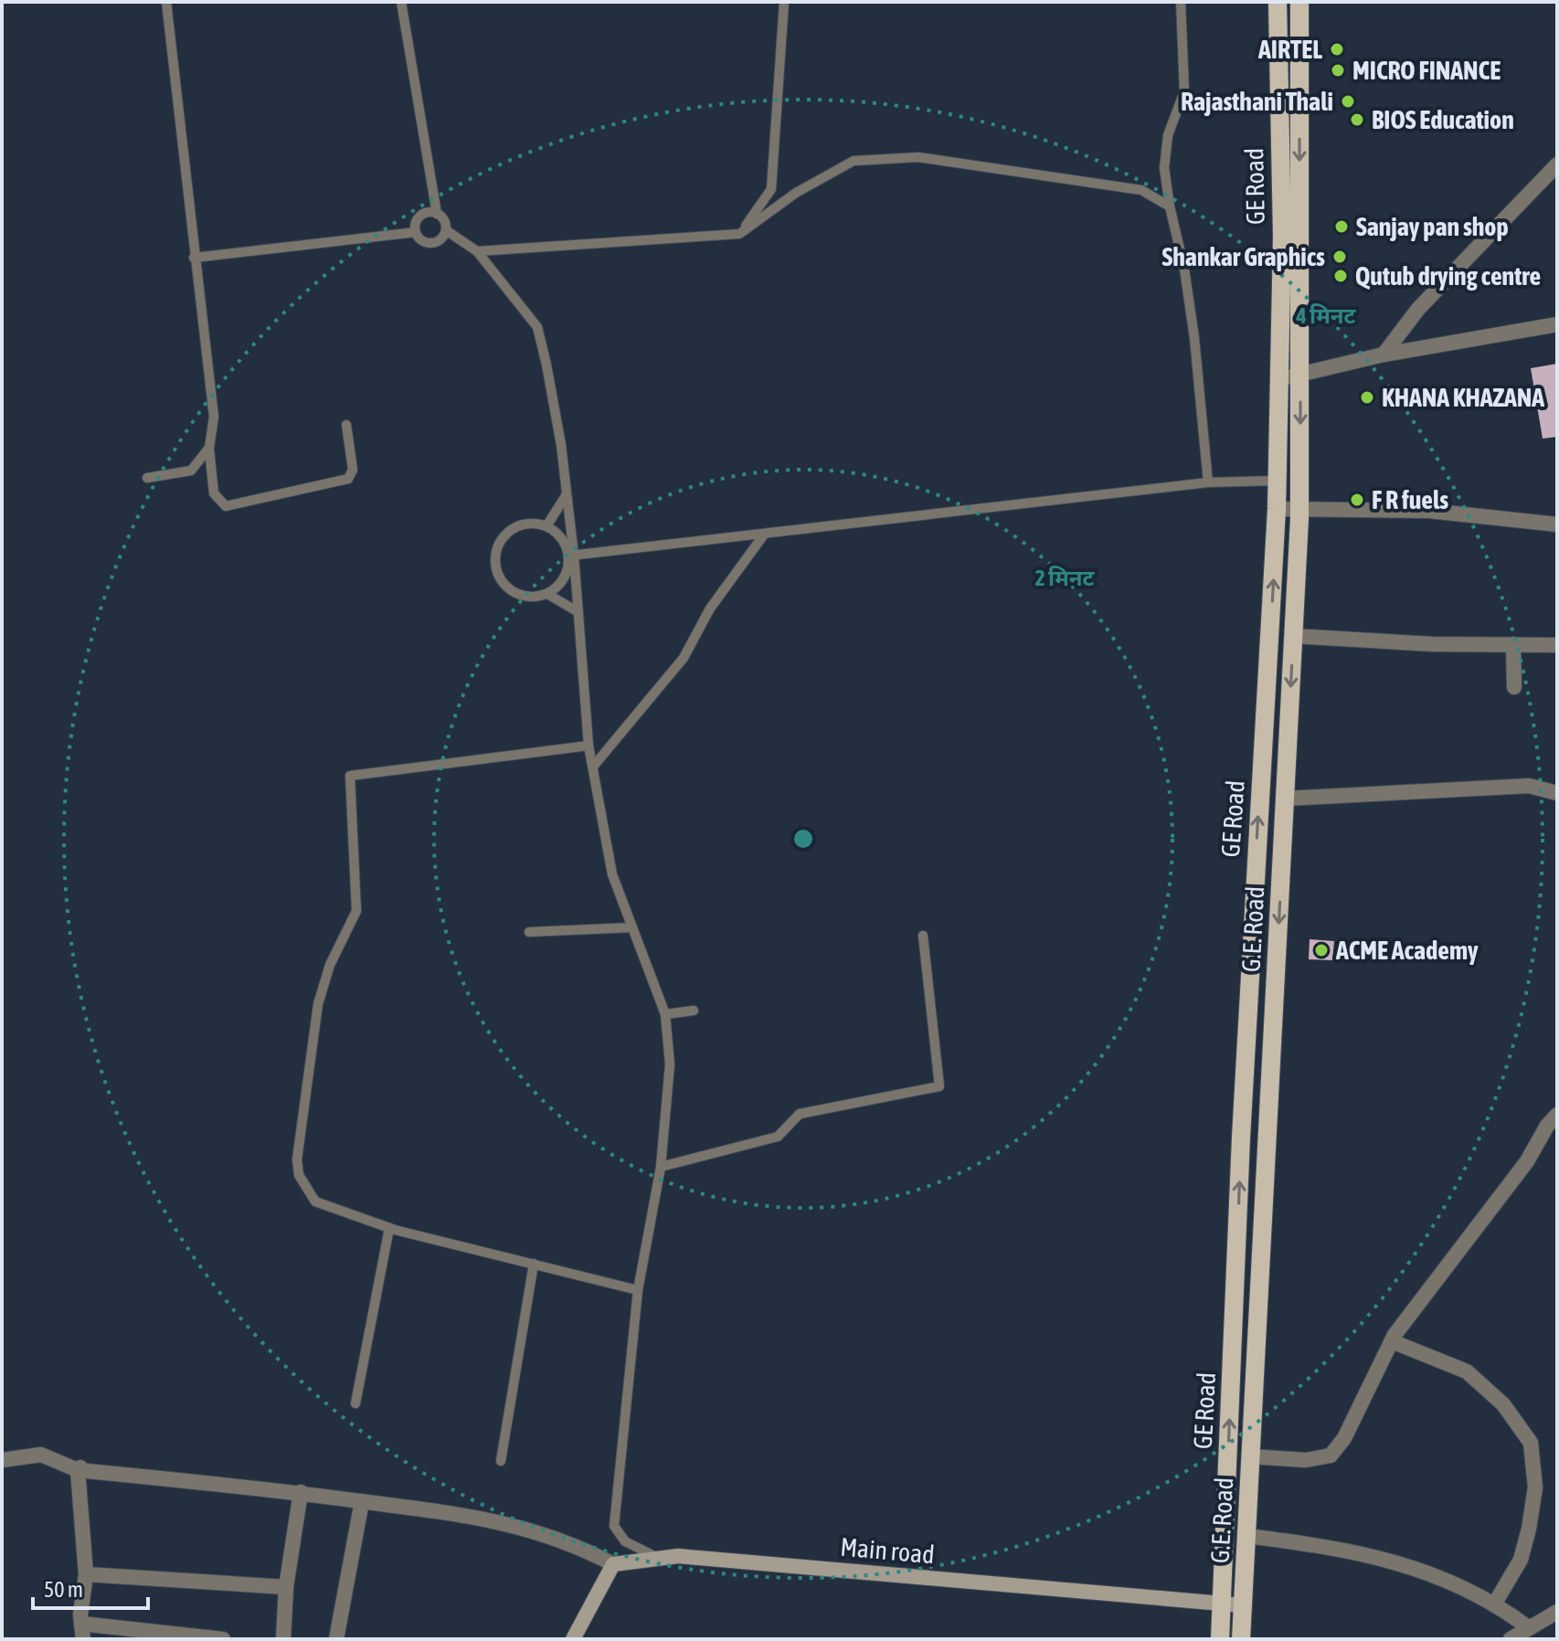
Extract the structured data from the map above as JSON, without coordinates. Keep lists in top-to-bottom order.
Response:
{
  "streets": {
    "main road": ["GE Road", "G.E. Road"],
    "street": ["Main road"]
  },
  "crossings": [
    ["GE Road", "Main road"],
    ["G.E. Road", "Main road"]
  ],
  "one_way": ["GE Road", "G.E. Road"],
  "places": [
    "AIRTEL",
    "MICRO FINANCE",
    "Rajasthani Thali",
    "BIOS Education",
    "Sanjay pan shop",
    "Shankar Graphics",
    "Qutub drying centre",
    "KHANA KHAZANA",
    "F R fuels",
    "ACME Academy"
  ],
  "scale_bar": "50 m",
  "rings": ["4 मिनट", "2 मिनट"]
}
